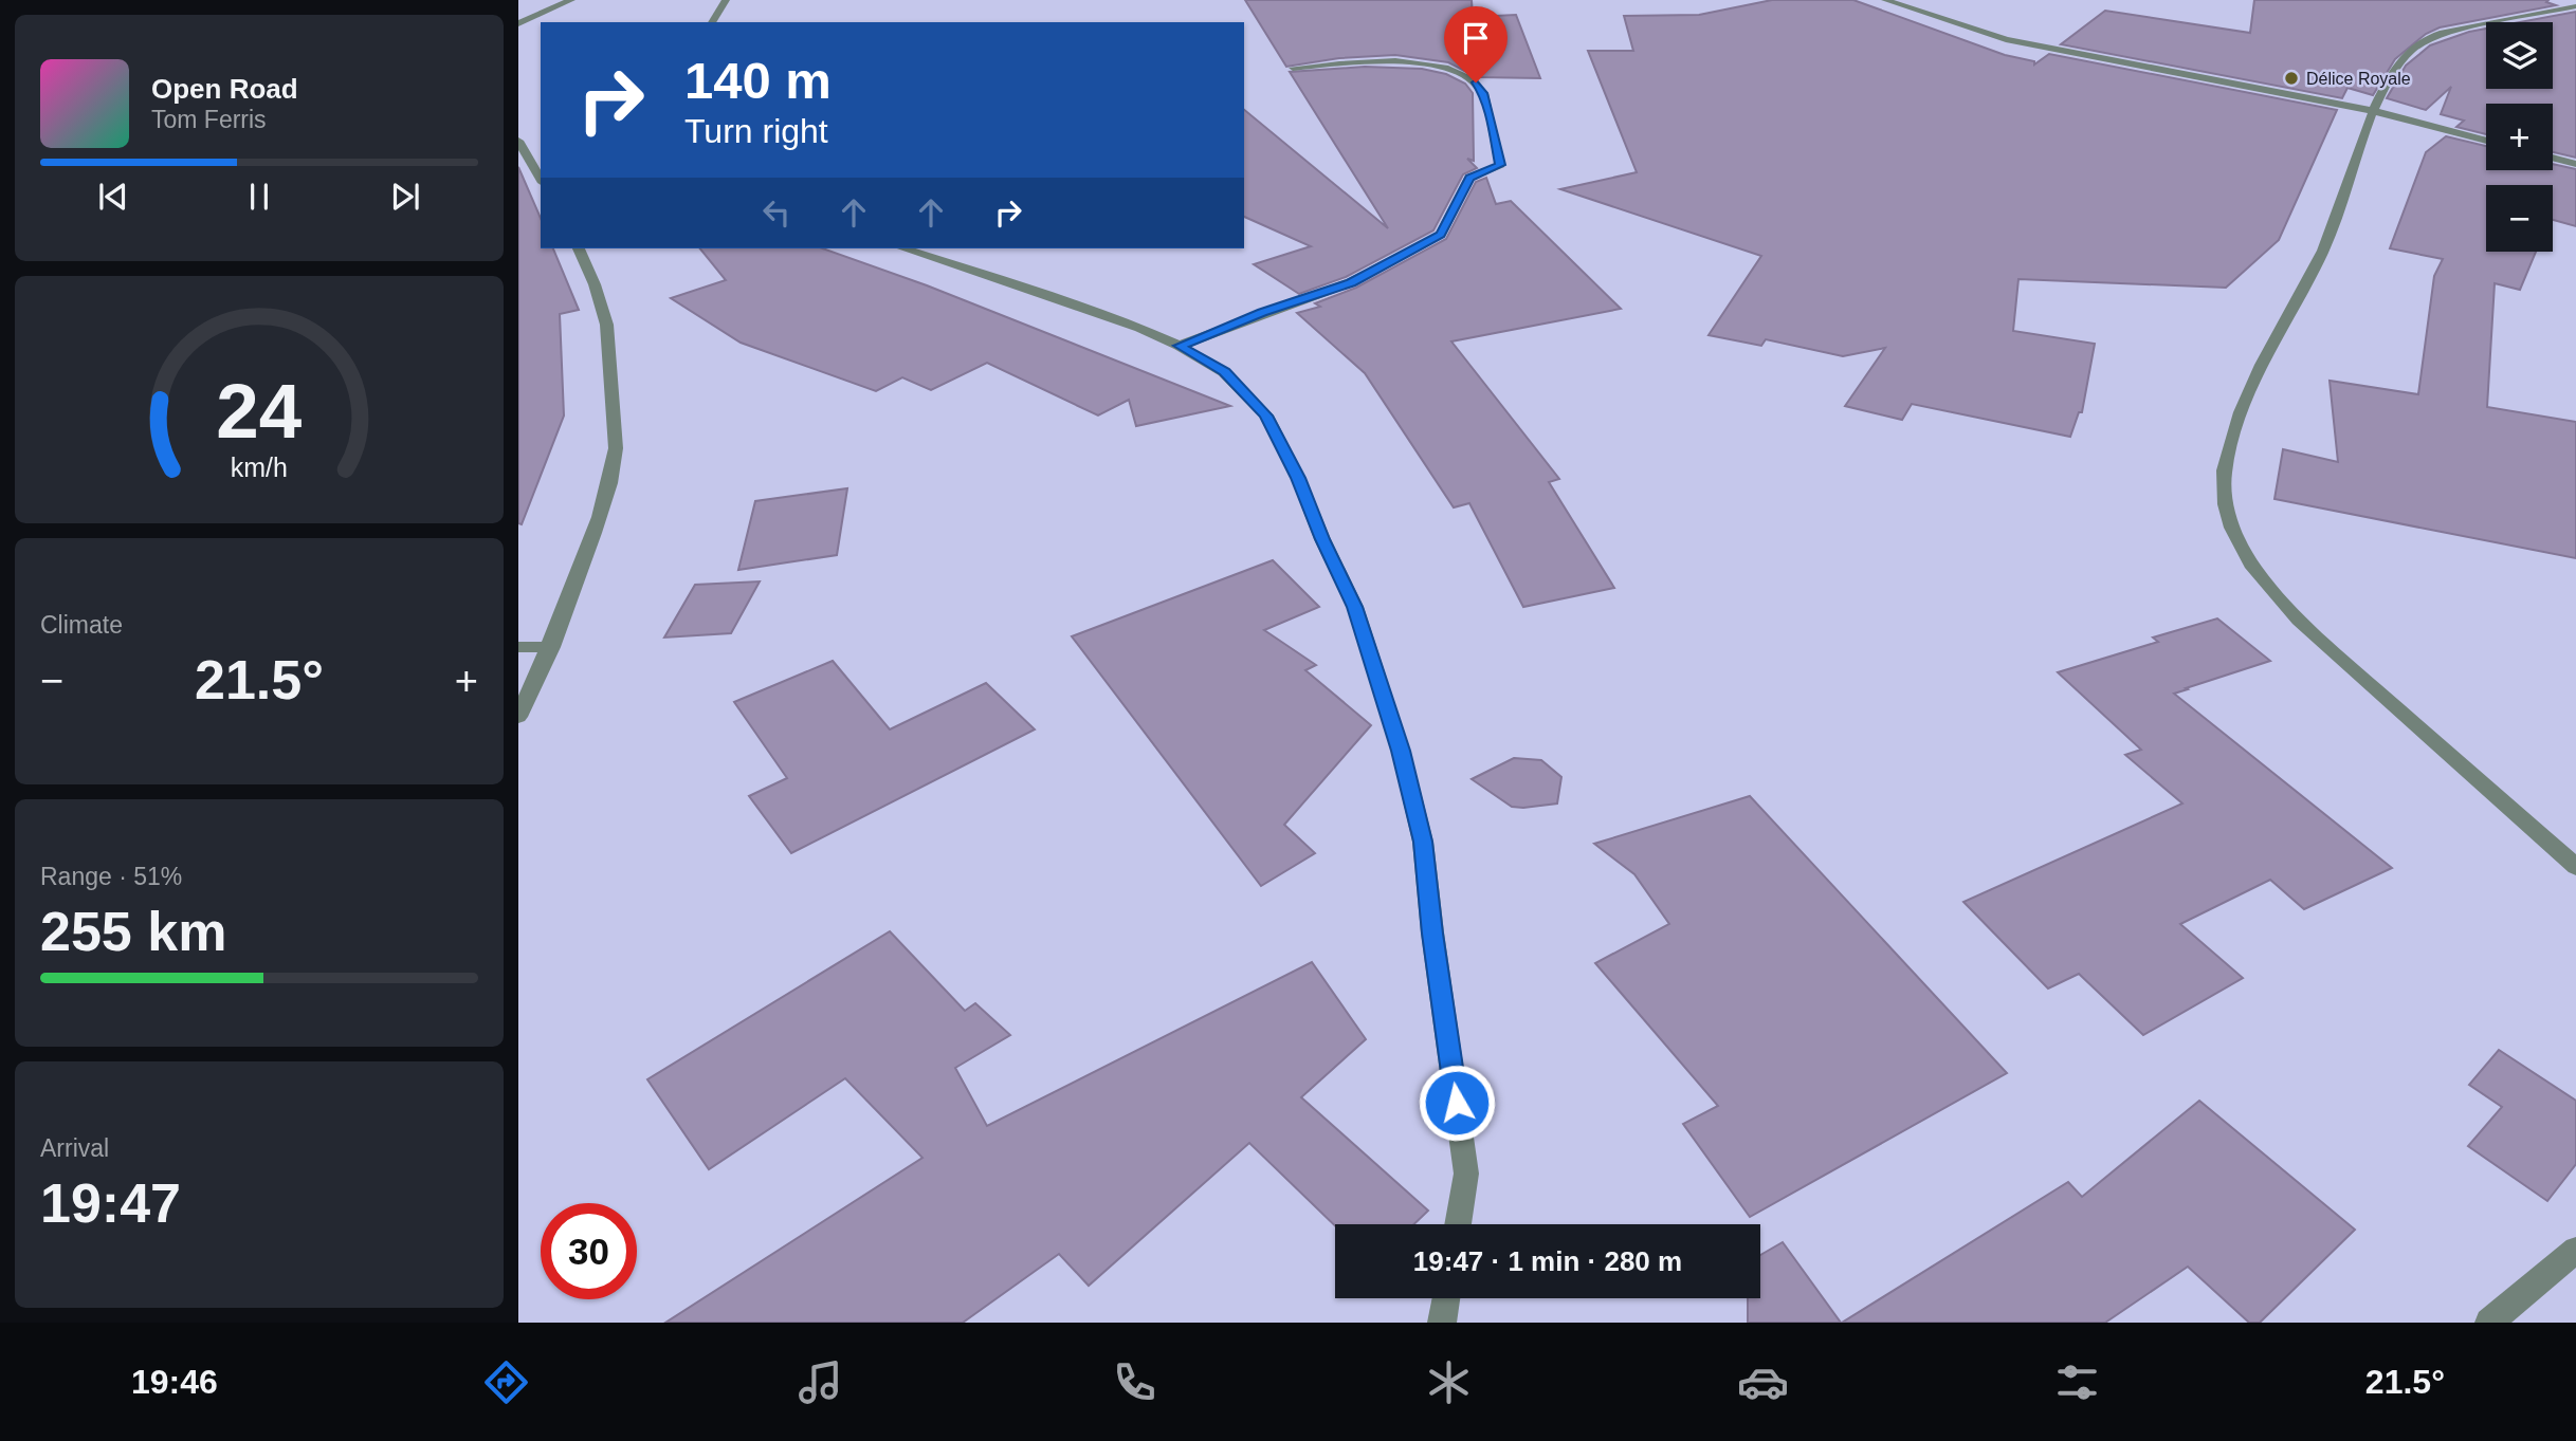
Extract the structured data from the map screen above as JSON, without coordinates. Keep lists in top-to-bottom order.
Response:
{
  "places": ["Délice Royale"],
  "page": {
    "map_buttons": ["+", "−"],
    "turn": ["140 m", "Turn right"],
    "song": ["Open Road", "Tom Ferris"],
    "tile": [
      "Climate",
      ["Range · 51%", "255 km"],
      ["Arrival", "19:47"]
    ],
    "heat": ["−", "21.5°", "+"],
    "limit": "30",
    "trip": "19:47 · 1 min · 280 m",
    "tabs": ["19:46", "21.5°"],
    "gauge": ["24", "km/h"]
  }
}
